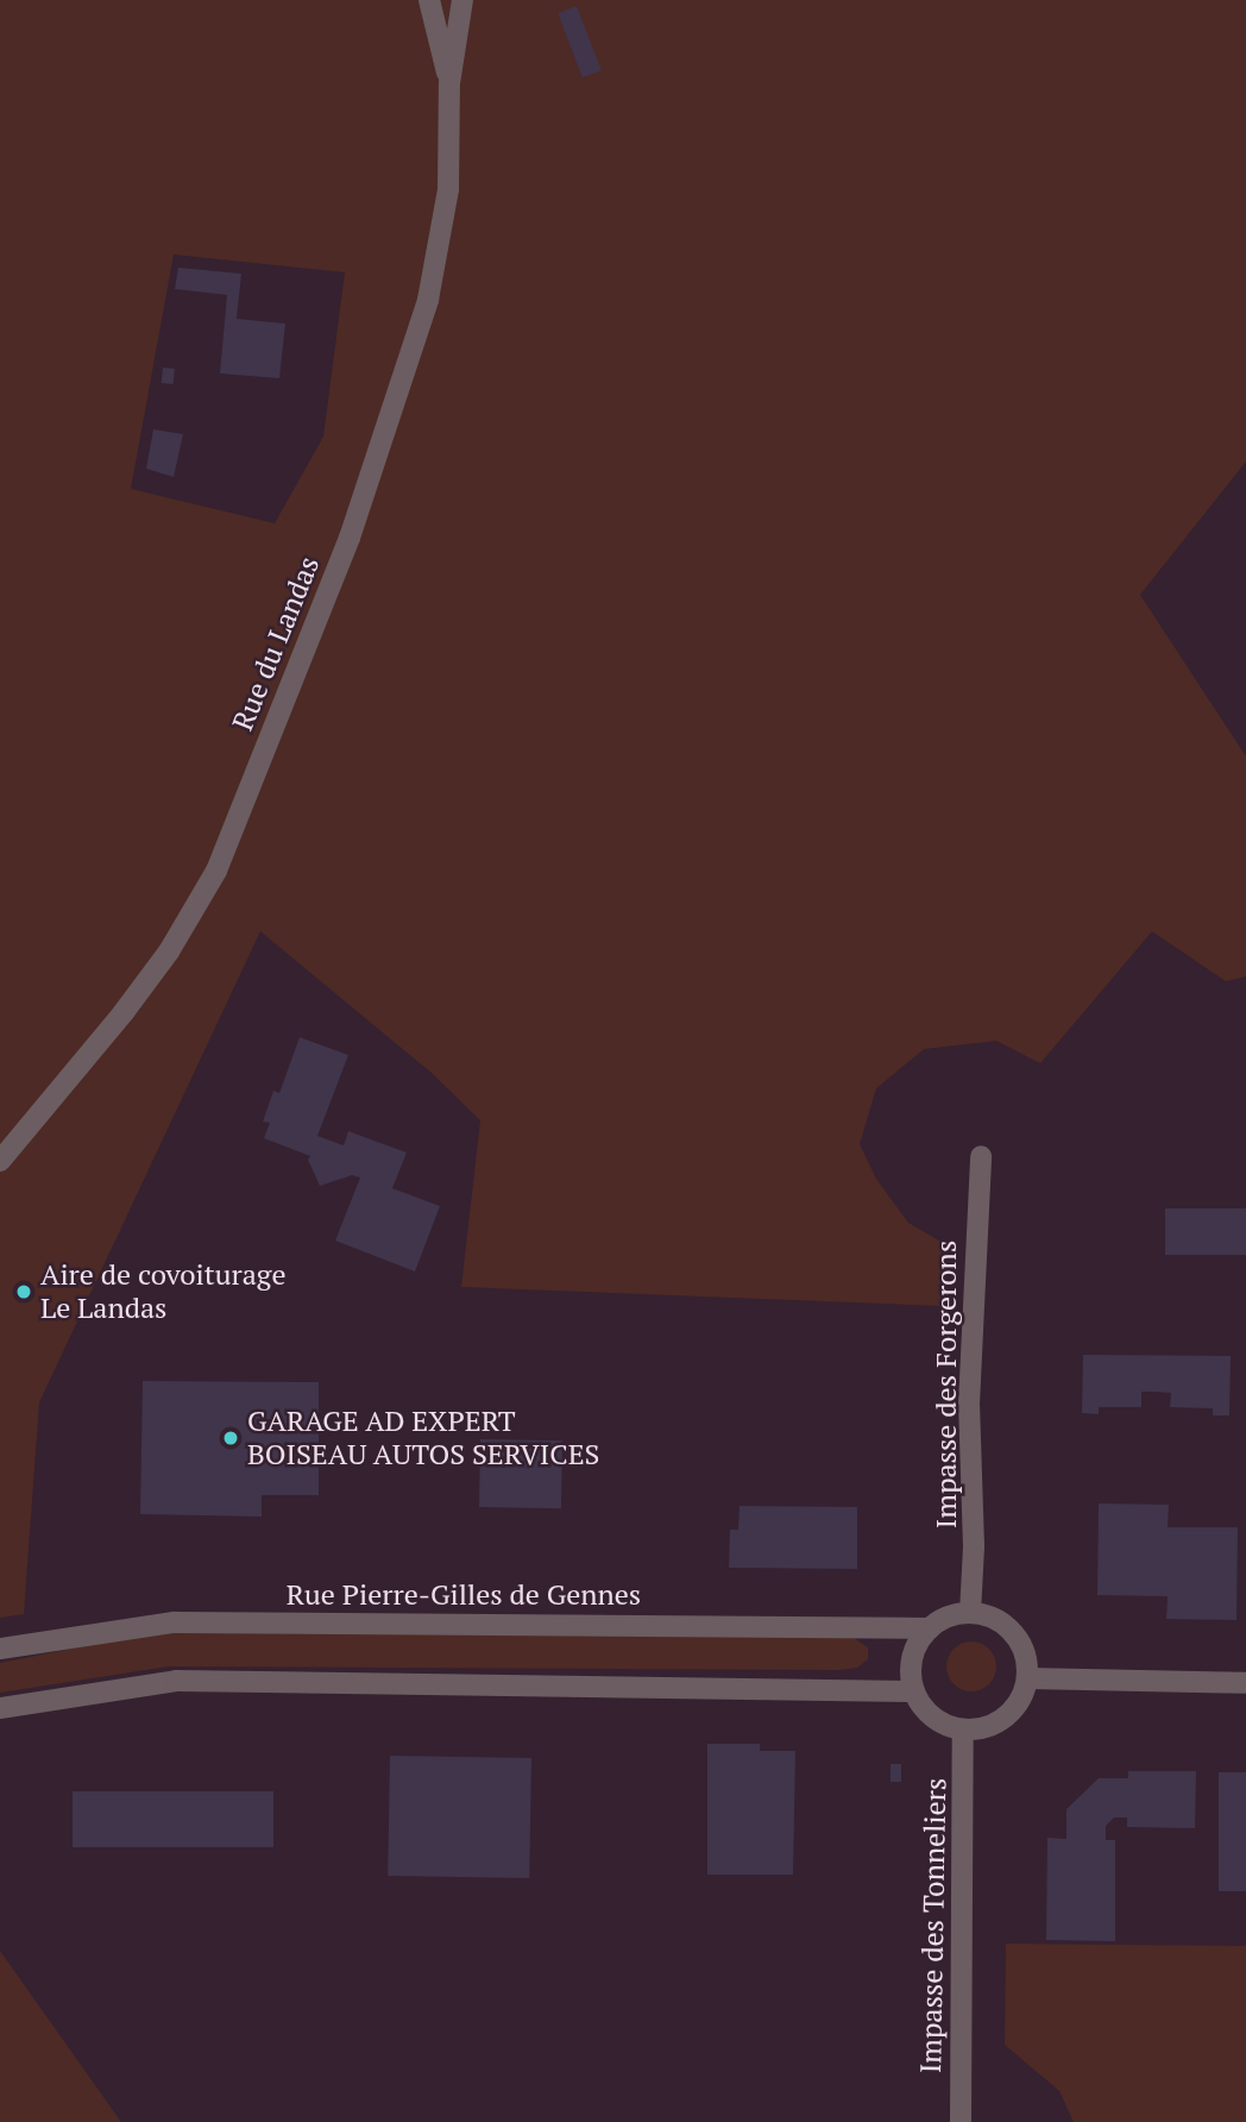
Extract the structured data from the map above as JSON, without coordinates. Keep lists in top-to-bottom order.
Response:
{
  "streets": {
    "street": [
      "Rue du Landas",
      "Impasse des Forgerons",
      "Rue Pierre-Gilles de Gennes",
      "Impasse des Tonneliers"
    ]
  },
  "crossings": [
    ["Impasse des Forgerons", "Rue Pierre-Gilles de Gennes"],
    ["Impasse des Forgerons", "Impasse des Tonneliers"],
    ["Rue Pierre-Gilles de Gennes", "Impasse des Tonneliers"]
  ],
  "places": ["Aire de covoiturage Le Landas", "GARAGE AD EXPERT BOISEAU AUTOS SERVICES"]
}
